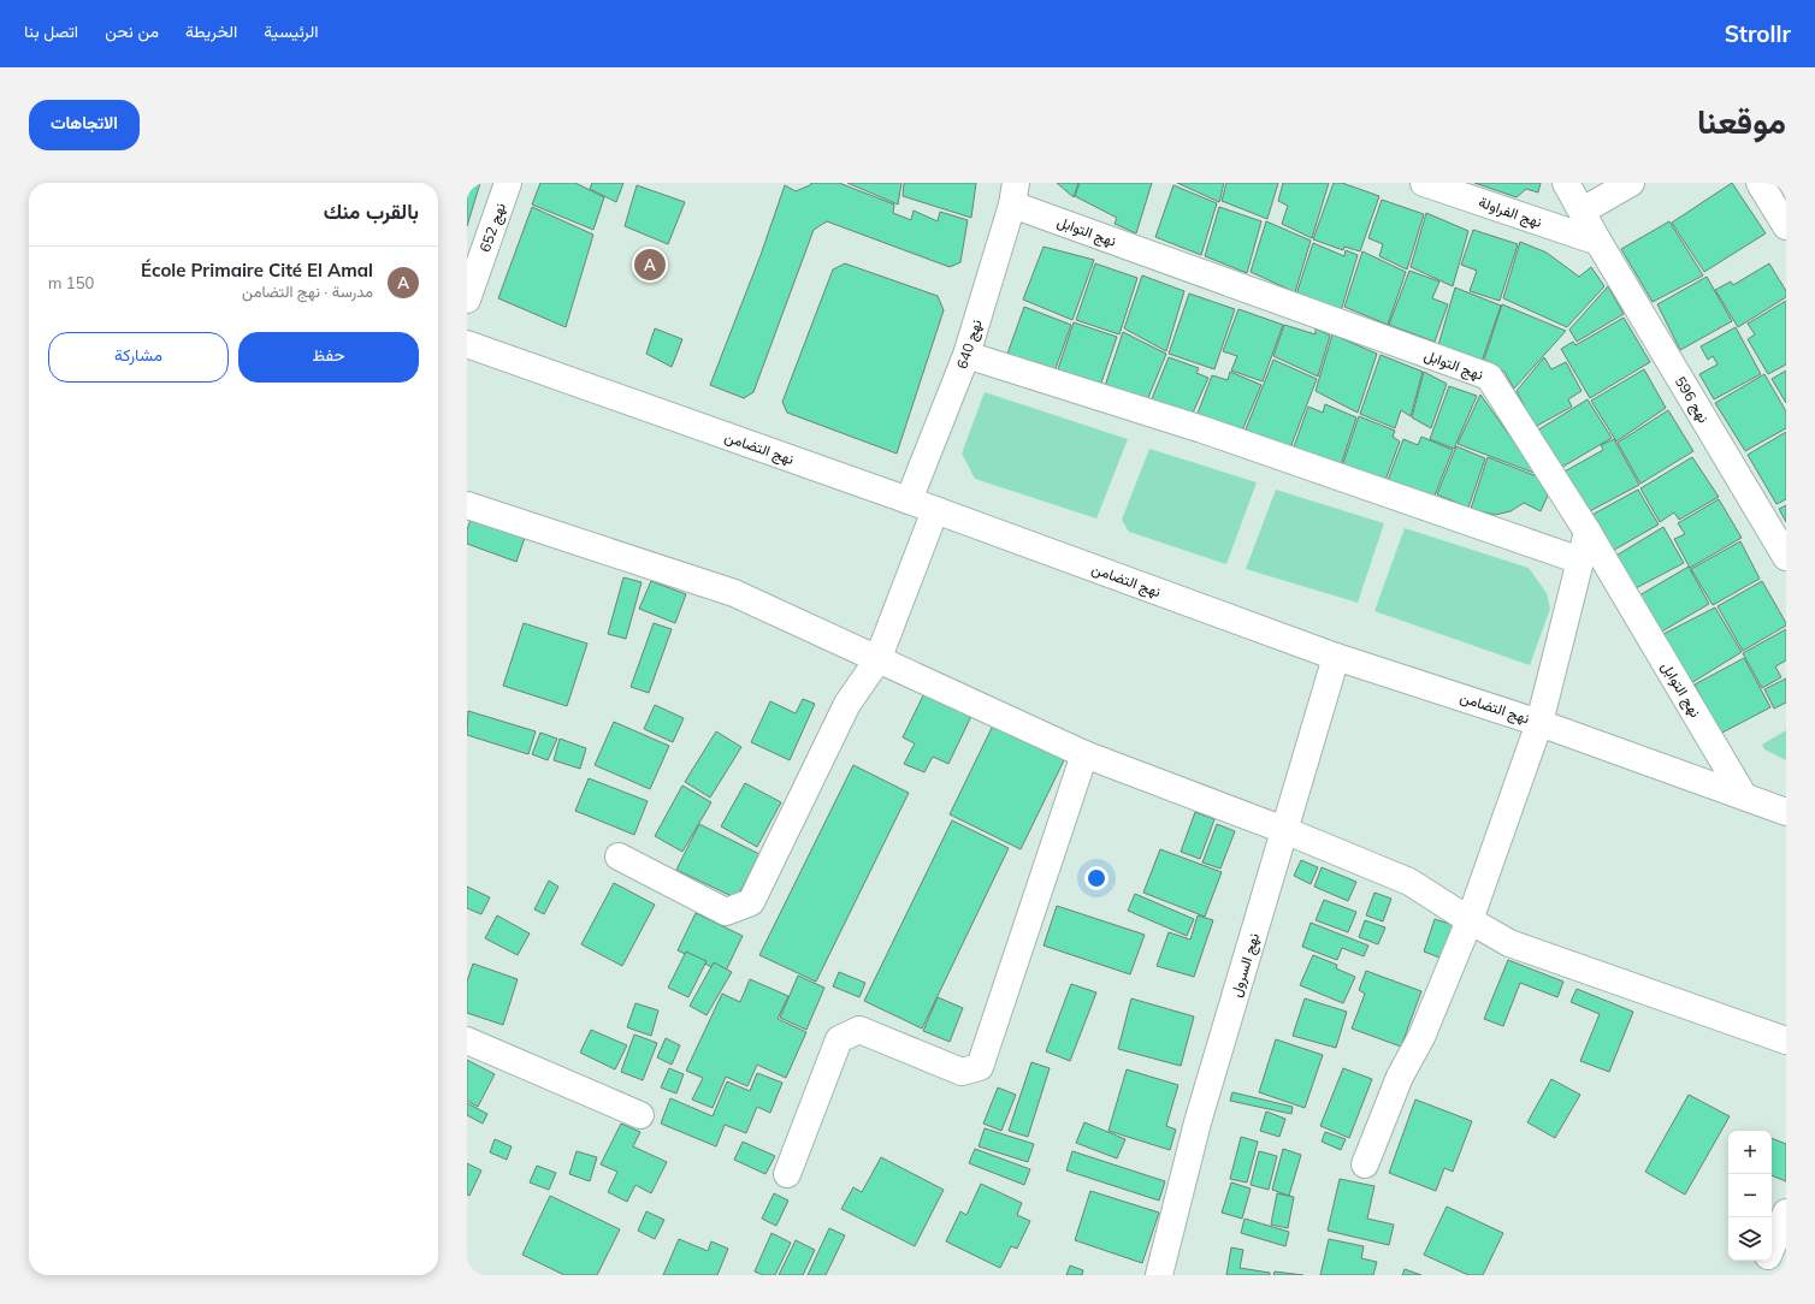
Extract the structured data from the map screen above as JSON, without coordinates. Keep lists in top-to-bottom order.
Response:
{
  "streets": {
    "street": [
      "نهج الفراولة",
      "نهج 652",
      "نهج التوابل",
      "نهج 640",
      "نهج 596",
      "نهج التضامن",
      "نهج السرول"
    ]
  },
  "crossings": [
    ["نهج الفراولة", "نهج 596"],
    ["نهج التوابل", "نهج 640"],
    ["نهج التوابل", "نهج التضامن"],
    ["نهج 640", "نهج التضامن"],
    ["نهج التضامن", "نهج السرول"]
  ],
  "page": {
    "header": "Strollr",
    "nav": [
      "الرئيسية",
      "الخريطة",
      "من نحن",
      "اتصل بنا"
    ],
    "title": "موقعنا",
    "buttons": [
      "الاتجاهات",
      ["حفظ", "مشاركة"]
    ],
    "heading": "بالقرب منك",
    "list": [
      {
        "mark": "A",
        "name": "École Primaire Cité El Amal",
        "note": "مدرسة · نهج التضامن",
        "value": "150 m"
      }
    ],
    "pins": "A",
    "map_buttons": ["+", "−"]
  }
}
